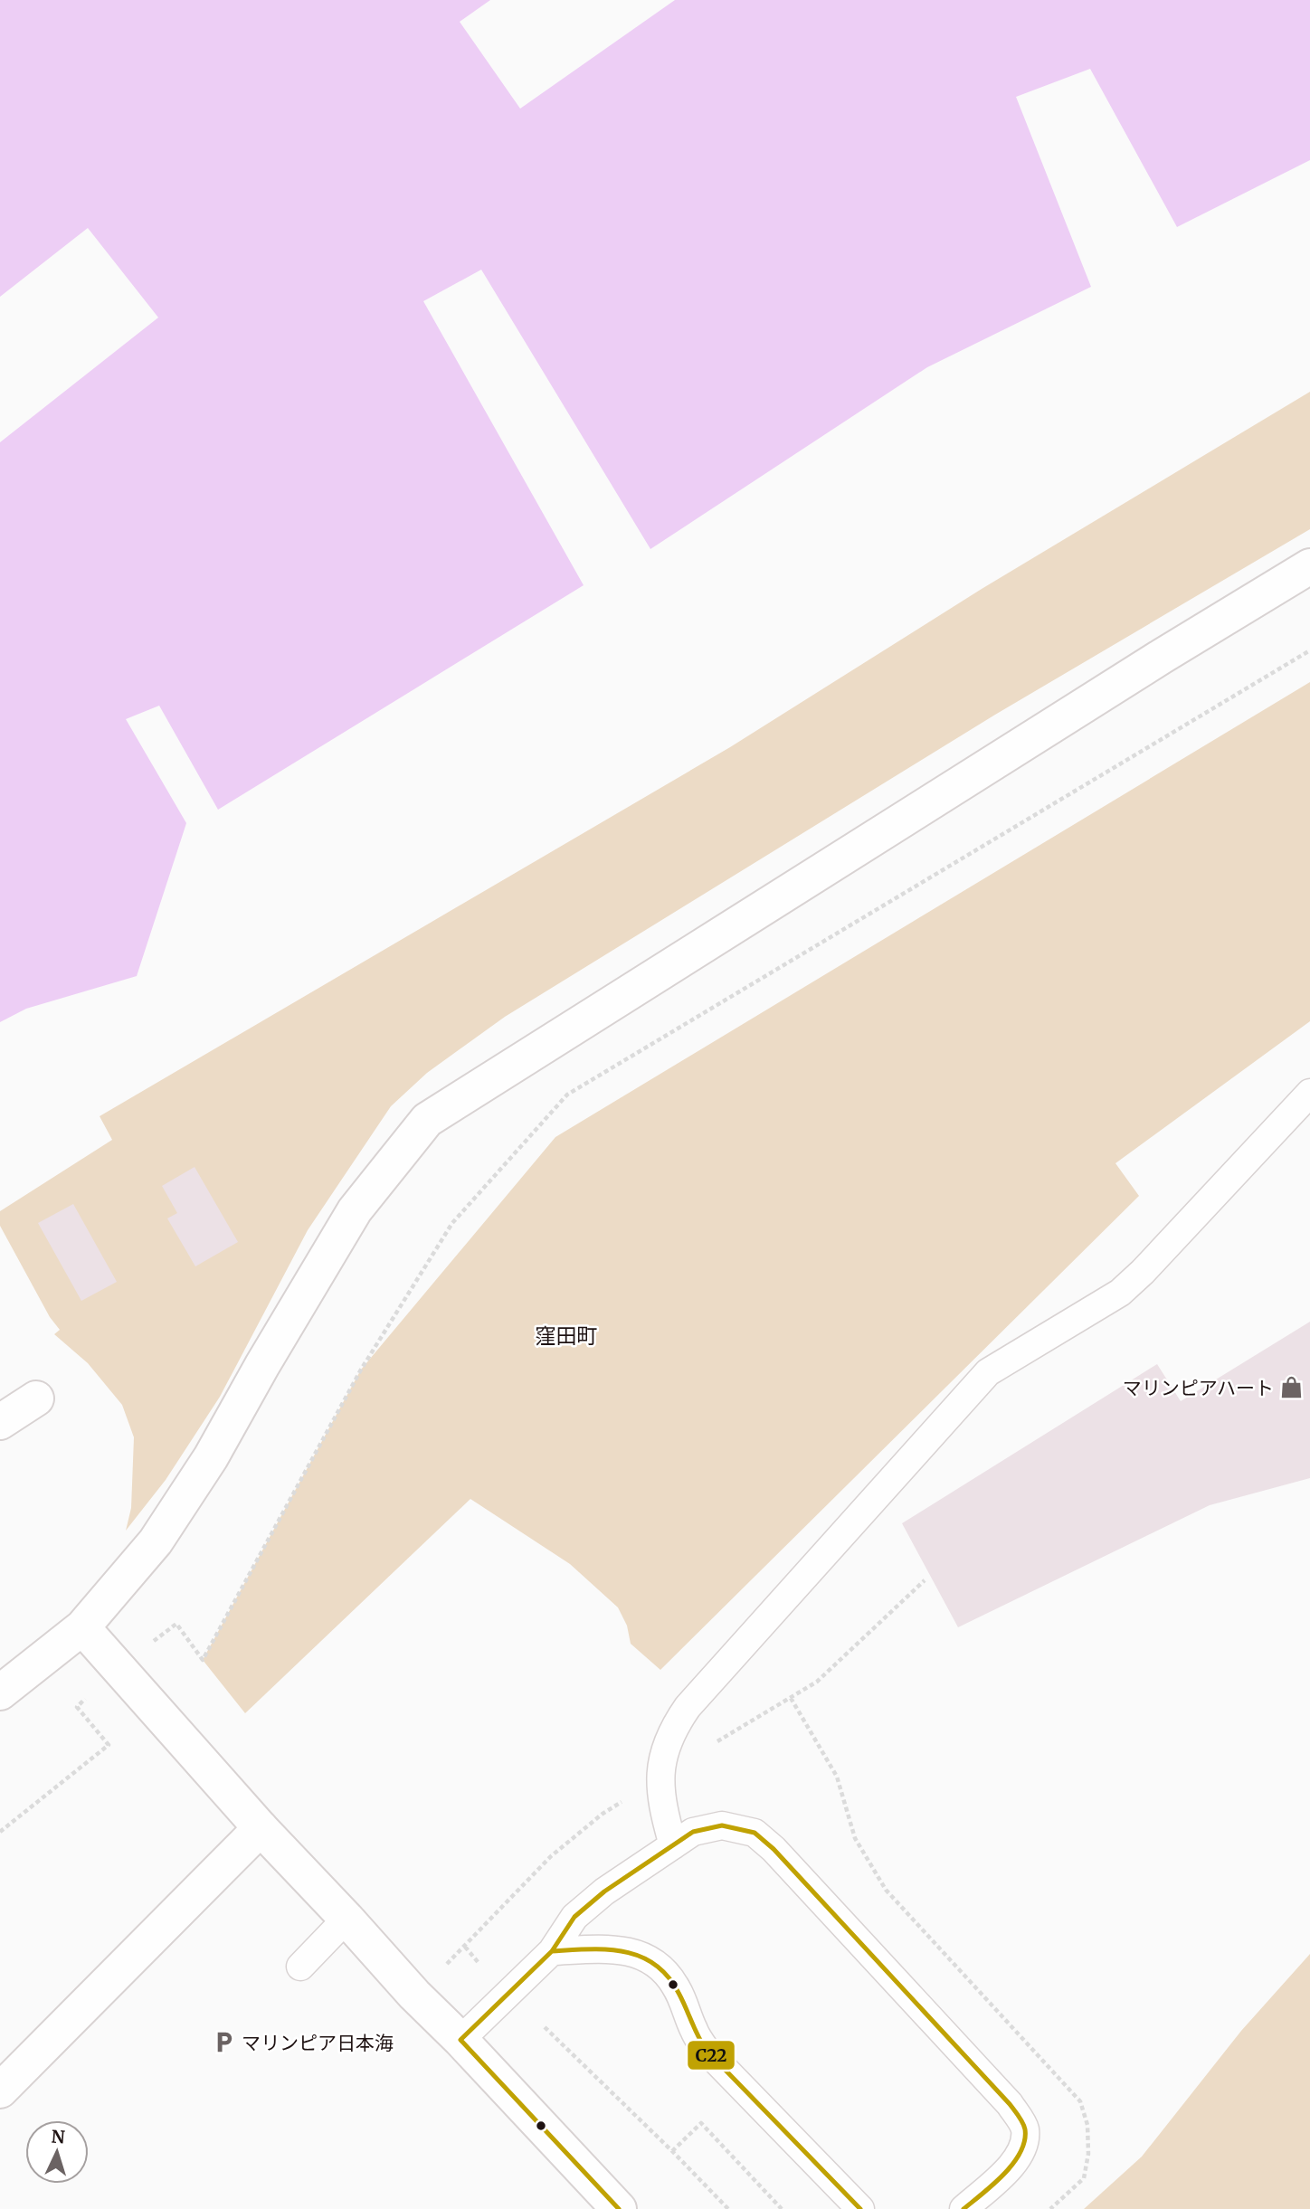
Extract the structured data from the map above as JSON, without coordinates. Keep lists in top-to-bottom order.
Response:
{
  "districts": ["窪田町"],
  "places": {
    "shop": ["マリンピアハート"],
    "parking": ["マリンピア日本海"]
  },
  "lines": ["transit line C22"],
  "north": "top"
}
